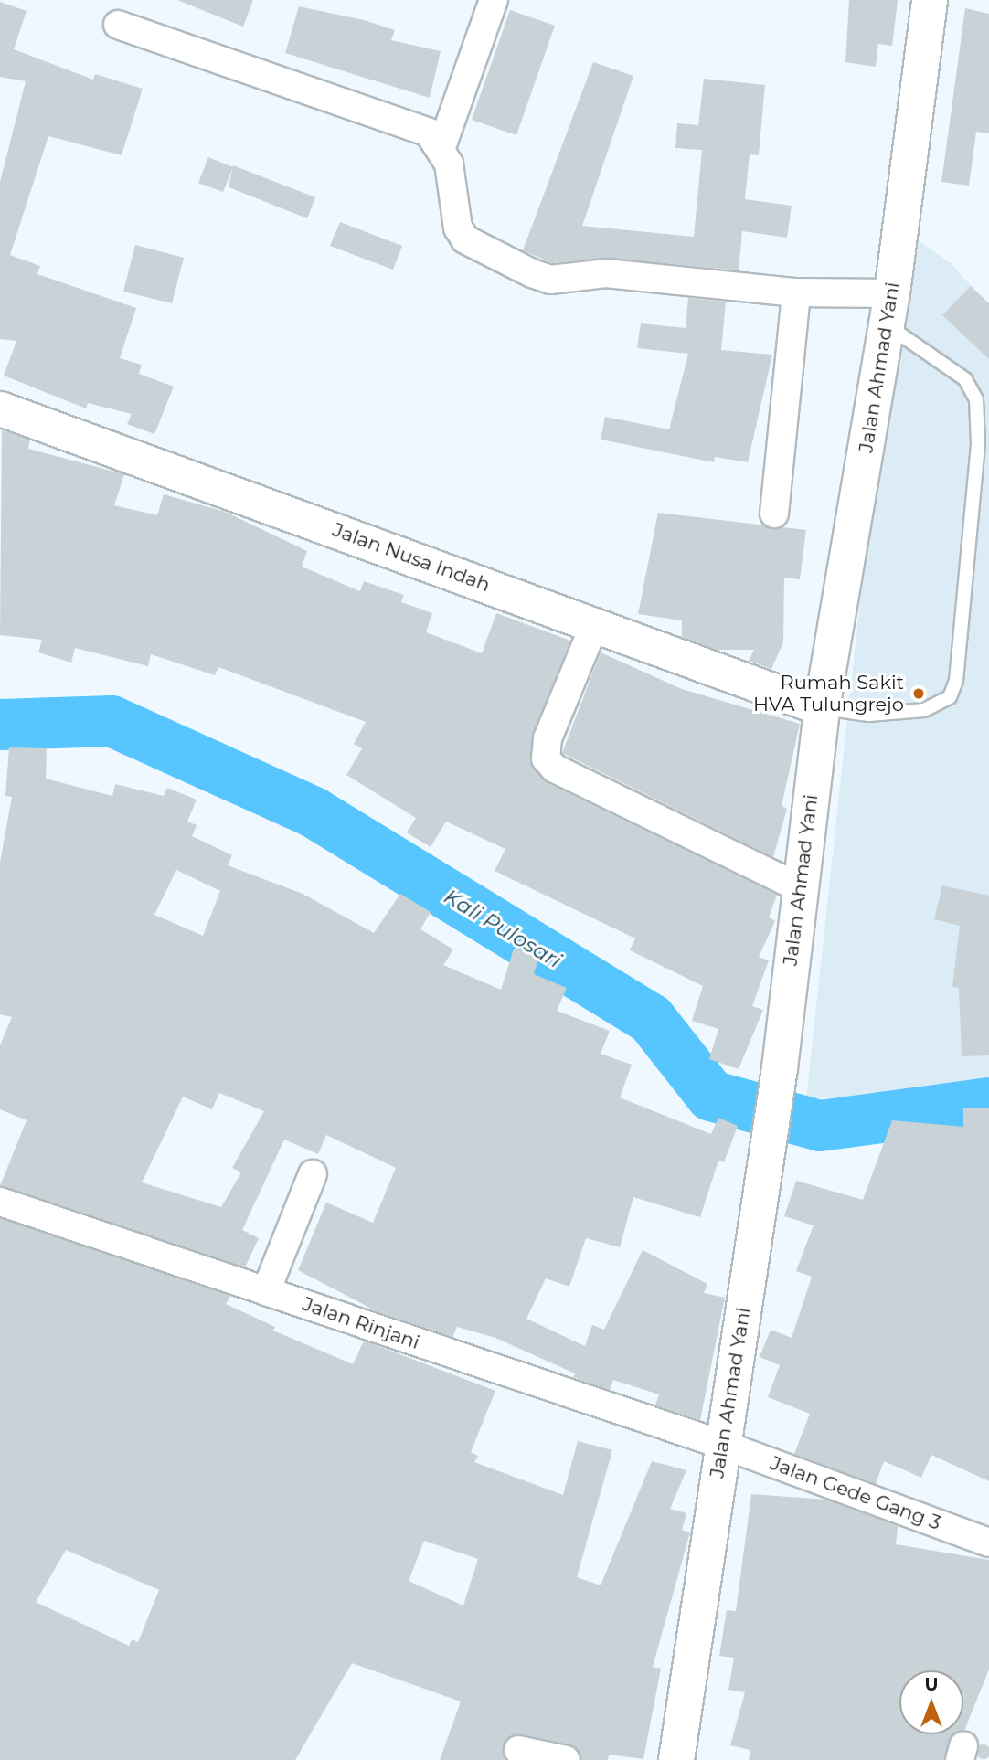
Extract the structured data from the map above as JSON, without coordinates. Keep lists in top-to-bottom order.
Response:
{
  "streets": {
    "main road": ["Jalan Ahmad Yani"],
    "street": ["Jalan Nusa Indah", "Jalan Rinjani", "Jalan Gede Gang 3"]
  },
  "crossings": [
    ["Jalan Ahmad Yani", "Jalan Nusa Indah"],
    ["Jalan Ahmad Yani", "Jalan Rinjani"],
    ["Jalan Ahmad Yani", "Jalan Gede Gang 3"],
    ["Jalan Rinjani", "Jalan Gede Gang 3"]
  ],
  "water": ["Kali Pulosari"],
  "places": ["Rumah Sakit HVA Tulungrejo"],
  "north": "top"
}
